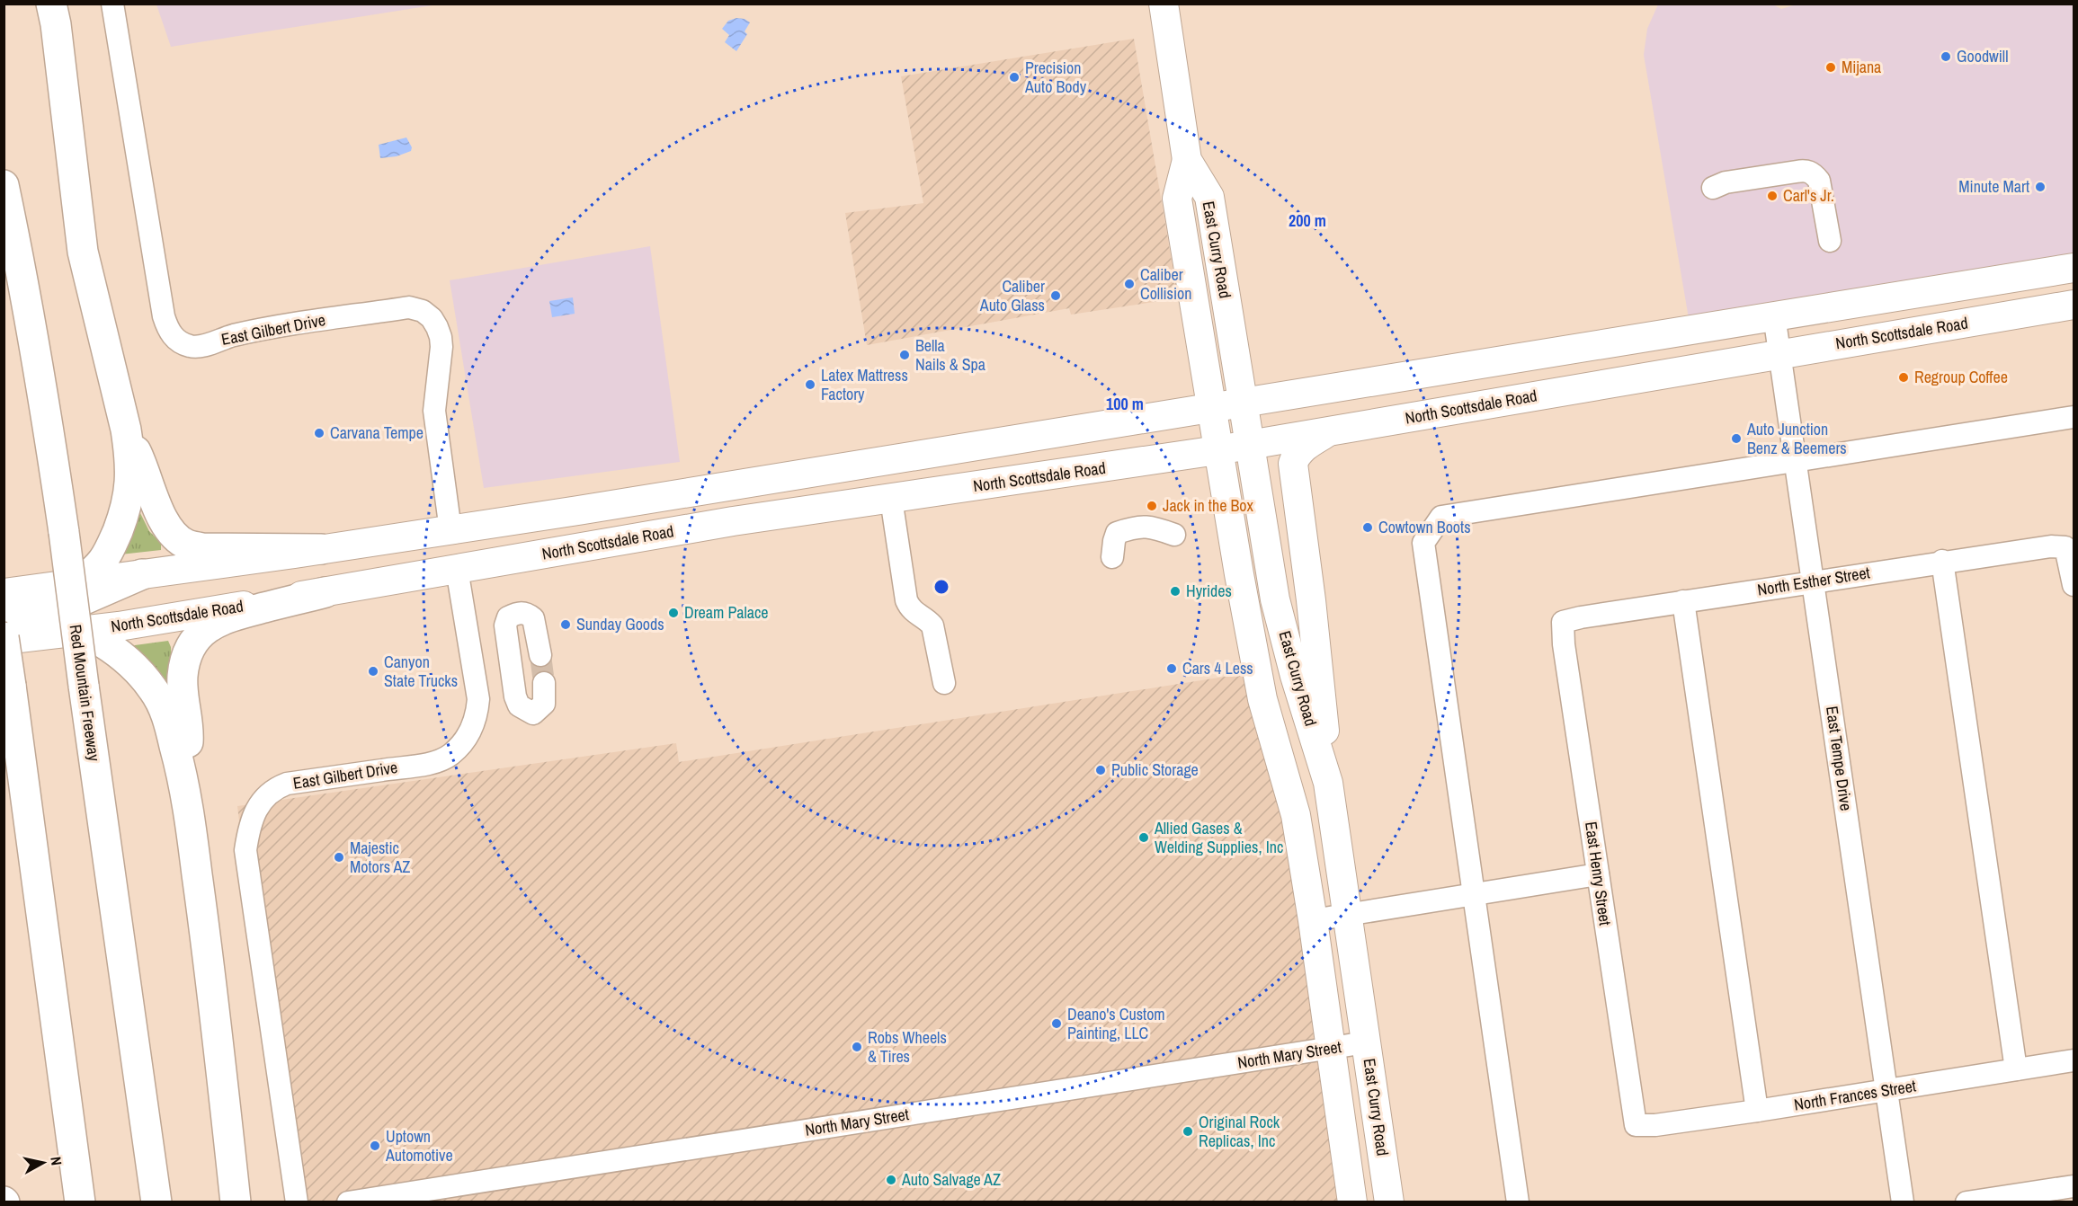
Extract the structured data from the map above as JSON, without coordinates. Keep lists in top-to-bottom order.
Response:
{
  "streets": {
    "highway": ["Red Mountain Freeway"],
    "main road": ["East Curry Road", "North Scottsdale Road"],
    "street": [
      "East Gilbert Drive",
      "North Esther Street",
      "East Tempe Drive",
      "East Henry Street",
      "North Mary Street",
      "North Frances Street"
    ]
  },
  "crossings": [
    ["East Curry Road", "North Scottsdale Road"],
    ["East Curry Road", "North Mary Street"],
    ["East Gilbert Drive", "North Scottsdale Road"],
    ["North Scottsdale Road", "East Tempe Drive"],
    ["North Esther Street", "East Tempe Drive"],
    ["North Esther Street", "East Henry Street"],
    ["East Tempe Drive", "North Frances Street"],
    ["East Henry Street", "North Frances Street"]
  ],
  "places": [
    "Goodwill",
    "Mijana",
    "Precision Auto Body",
    "Minute Mart",
    "Carl's Jr.",
    "Caliber Collision",
    "Caliber Auto Glass",
    "Bella Nails & Spa",
    "Regroup Coffee",
    "Latex Mattress Factory",
    "Carvana Tempe",
    "Auto Junction Benz & Beemers",
    "Jack in the Box",
    "Cowtown Boots",
    "Hyrides",
    "Dream Palace",
    "Sunday Goods",
    "Cars 4 Less",
    "Canyon State Trucks",
    "Public Storage",
    "Allied Gases & Welding Supplies, Inc",
    "Majestic Motors AZ",
    "Deano's Custom Painting, LLC",
    "Robs Wheels & Tires",
    "Original Rock Replicas, Inc",
    "Uptown Automotive",
    "Auto Salvage AZ"
  ],
  "north": "right",
  "rings": ["200 m", "100 m"]
}
